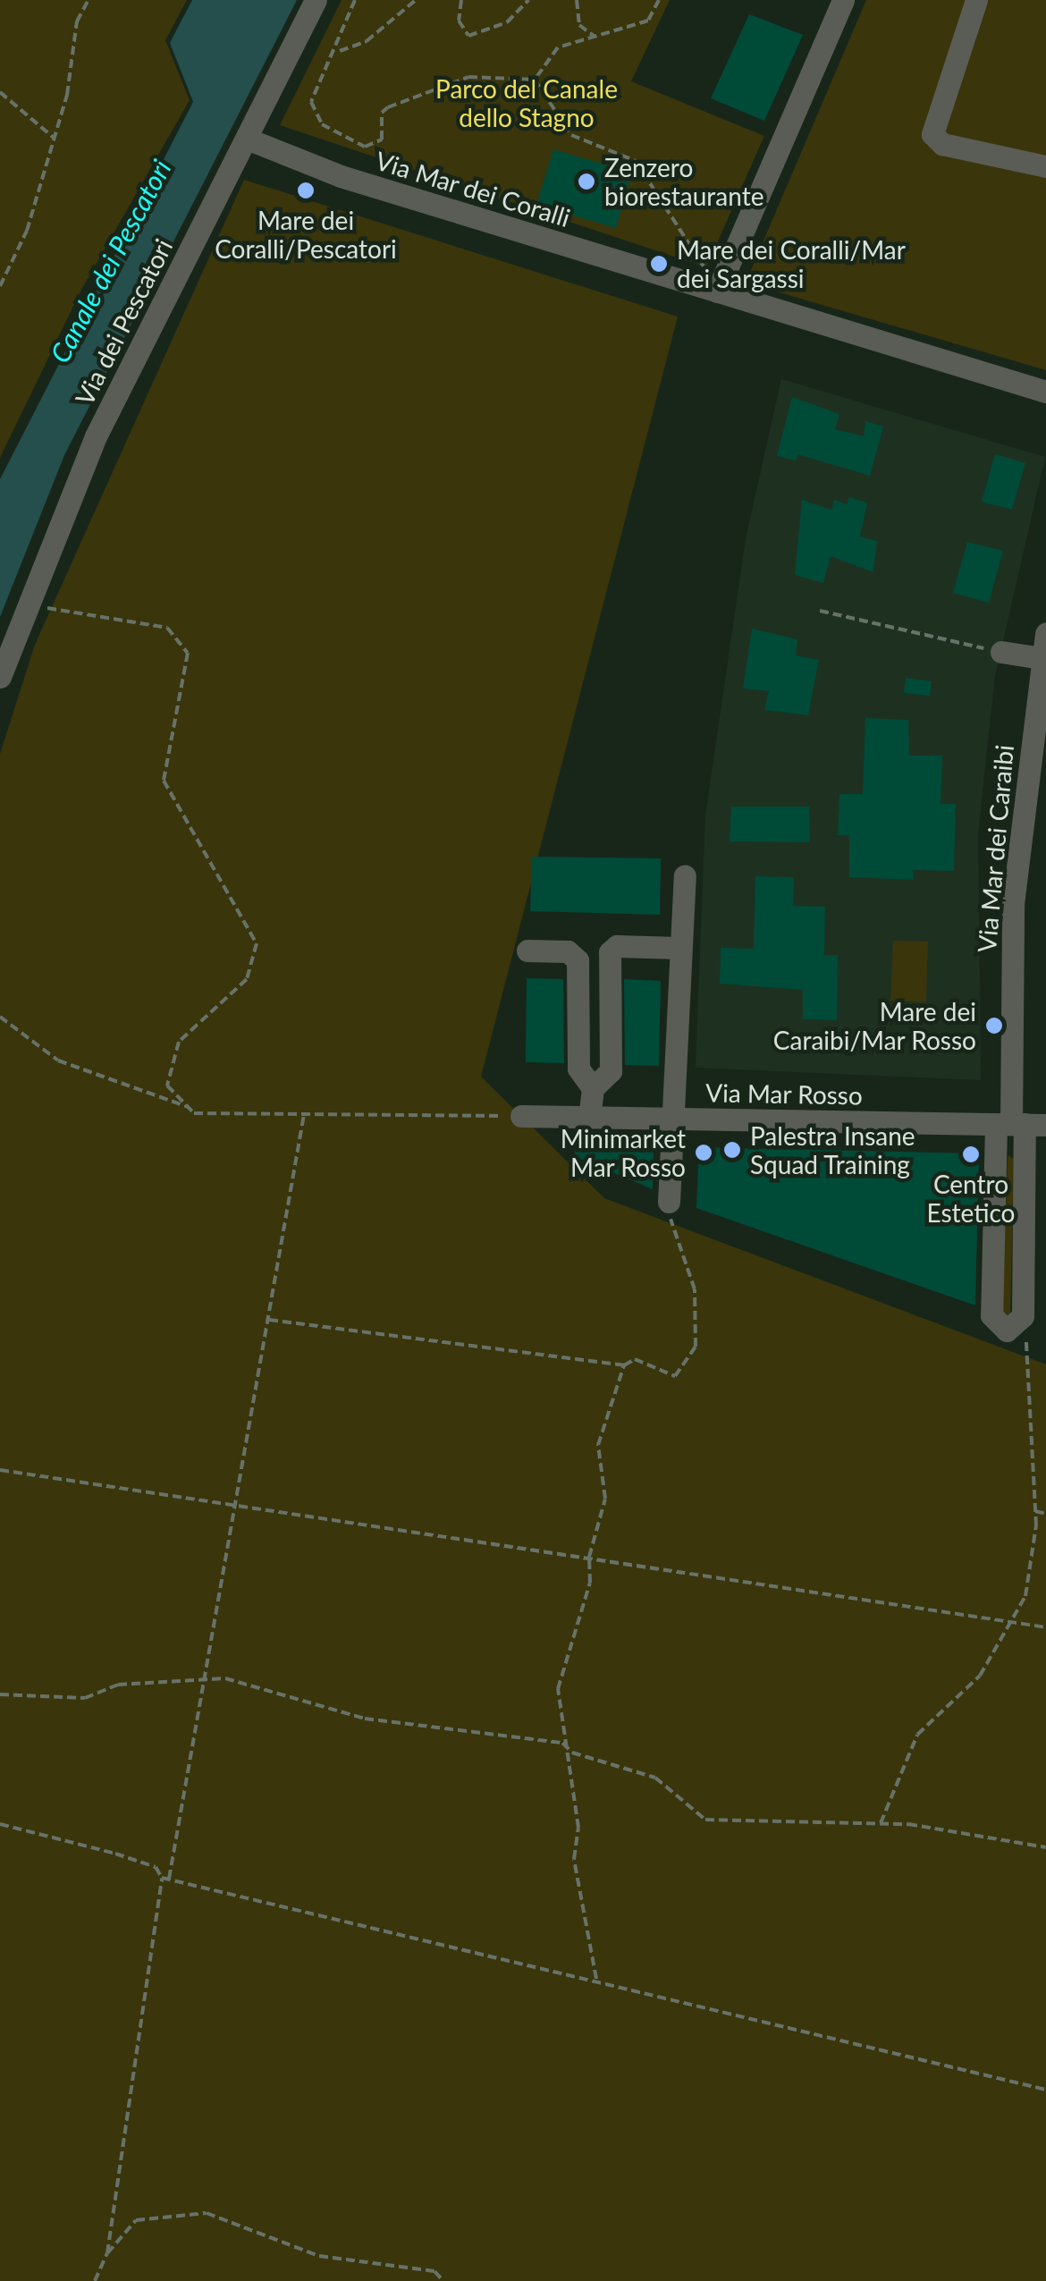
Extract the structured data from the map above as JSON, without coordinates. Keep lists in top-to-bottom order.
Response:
{
  "streets": {
    "street": [
      "Via Mar dei Coralli",
      "Via dei Pescatori",
      "Via Mar dei Caraibi",
      "Via Mar Rosso"
    ]
  },
  "crossings": [
    ["Via Mar dei Coralli", "Via dei Pescatori"],
    ["Via Mar dei Caraibi", "Via Mar Rosso"]
  ],
  "water": ["Canale dei Pescatori"],
  "parks": ["Parco del Canale dello Stagno"],
  "places": [
    "Zenzero biorestaurante",
    "Mare dei Coralli/Pescatori",
    "Mare dei Coralli/Mar dei Sargassi",
    "Mare dei Caraibi/Mar Rosso",
    "Palestra Insane Squad Training",
    "Minimarket Mar Rosso",
    "Centro Estetico"
  ]
}
